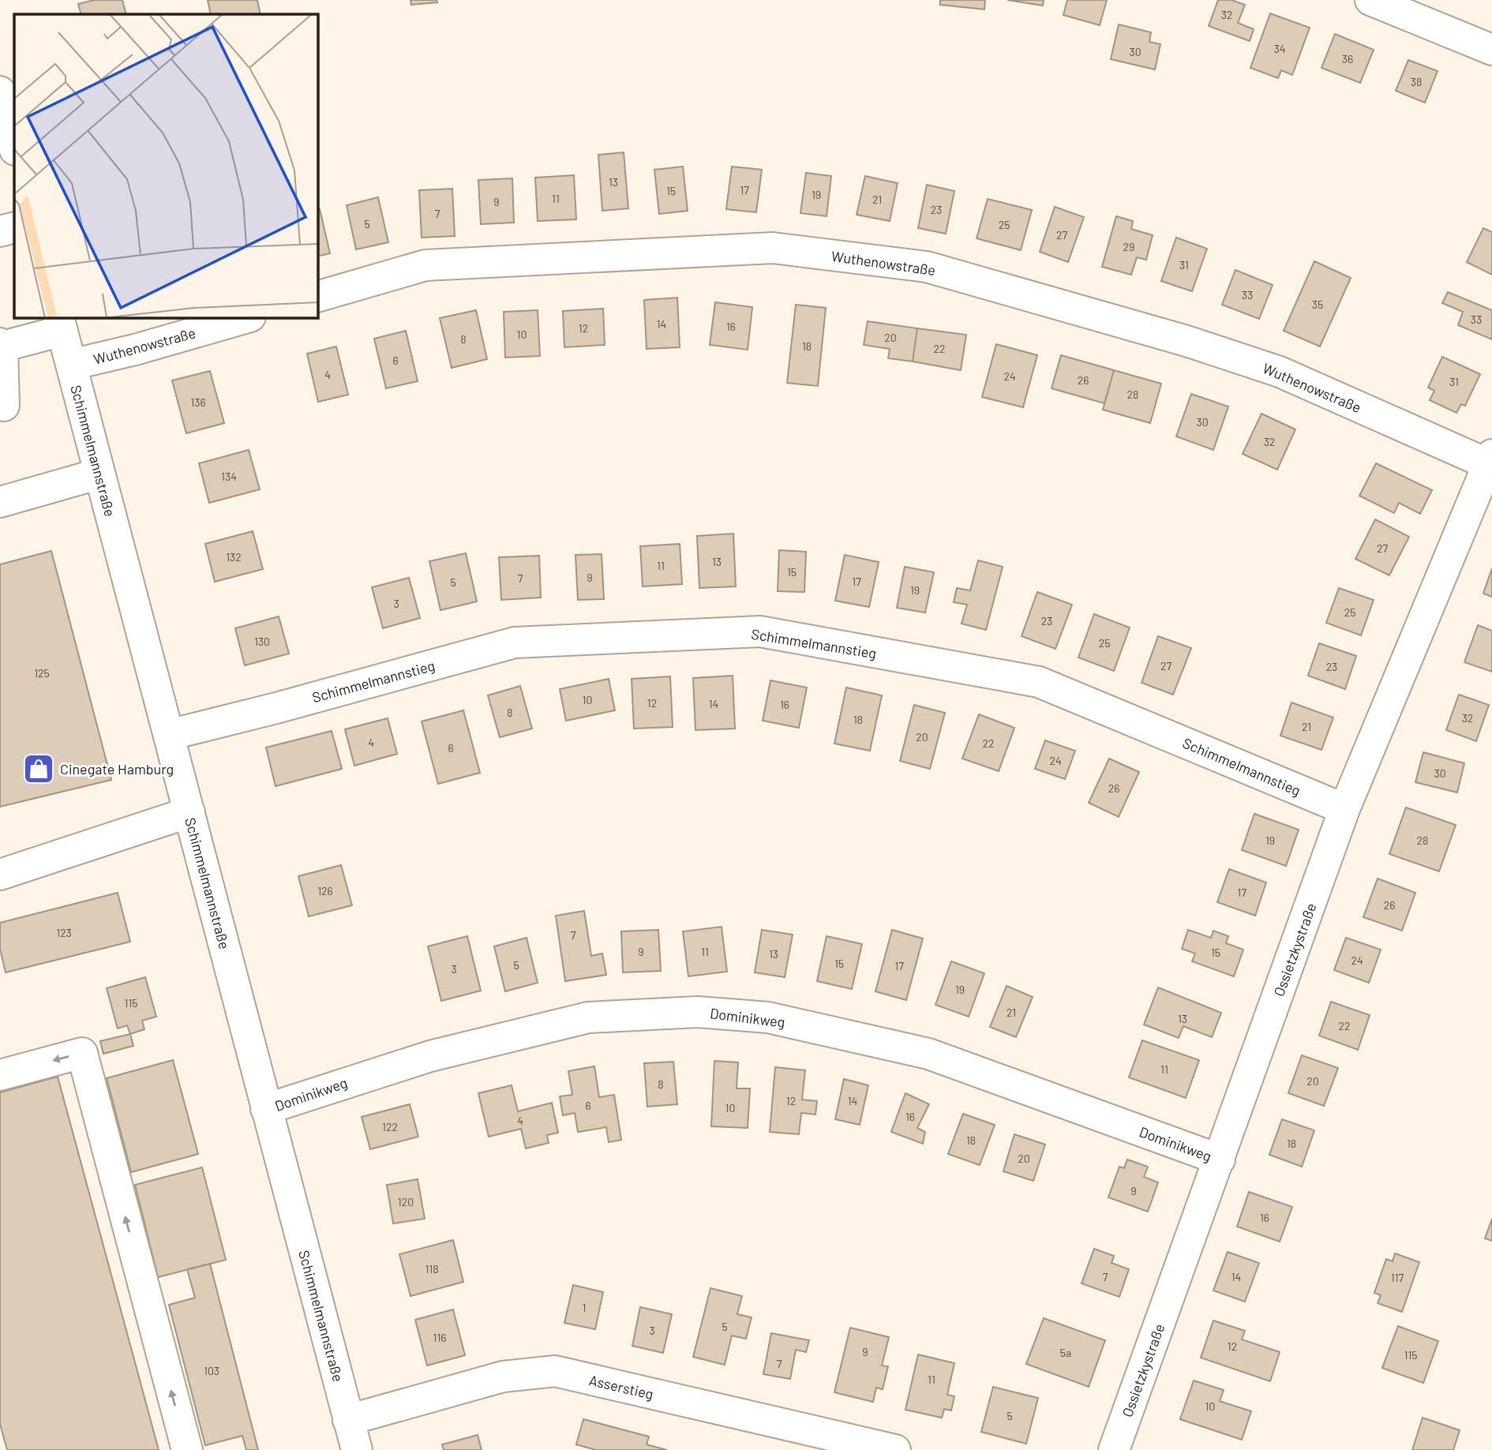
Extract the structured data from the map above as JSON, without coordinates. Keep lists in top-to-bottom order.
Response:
{
  "streets": {
    "street": [
      "Wuthenowstraße",
      "Schimmelmannstraße",
      "Schimmelmannstieg",
      "Ossietzkystraße",
      "Dominikweg",
      "Asserstieg"
    ]
  },
  "crossings": [
    ["Wuthenowstraße", "Schimmelmannstraße"],
    ["Wuthenowstraße", "Ossietzkystraße"],
    ["Schimmelmannstraße", "Schimmelmannstieg"],
    ["Schimmelmannstraße", "Dominikweg"],
    ["Schimmelmannstraße", "Asserstieg"],
    ["Schimmelmannstieg", "Ossietzkystraße"],
    ["Ossietzkystraße", "Dominikweg"]
  ],
  "places": {
    "shop": ["Cinegate Hamburg"]
  },
  "house_numbers": [
    "32",
    "34",
    "30",
    "36",
    "38",
    "13",
    "17",
    "15",
    "19",
    "11",
    "21",
    "9",
    "23",
    "7",
    "5",
    "25",
    "27",
    "29",
    "31",
    "33",
    "35",
    "33",
    "14",
    "16",
    "12",
    "10",
    "20",
    "8",
    "18",
    "22",
    "6",
    "4",
    "24",
    "26",
    "31",
    "28",
    "136",
    "30",
    "32",
    "134",
    "27",
    "132",
    "13",
    "11",
    "15",
    "9",
    "7",
    "17",
    "5",
    "19",
    "3",
    "25",
    "23",
    "130",
    "25",
    "27",
    "23",
    "125",
    "10",
    "12",
    "14",
    "16",
    "8",
    "32",
    "18",
    "21",
    "20",
    "4",
    "22",
    "6",
    "24",
    "30",
    "26",
    "19",
    "28",
    "126",
    "17",
    "26",
    "123",
    "7",
    "9",
    "11",
    "15",
    "13",
    "24",
    "15",
    "5",
    "17",
    "3",
    "19",
    "115",
    "21",
    "13",
    "22",
    "11",
    "20",
    "8",
    "12",
    "14",
    "6",
    "10",
    "16",
    "4",
    "122",
    "18",
    "18",
    "20",
    "9",
    "120",
    "16",
    "118",
    "7",
    "14",
    "117",
    "1",
    "5",
    "3",
    "116",
    "12",
    "9",
    "5a",
    "115",
    "7",
    "103",
    "11",
    "10",
    "5"
  ]
}
